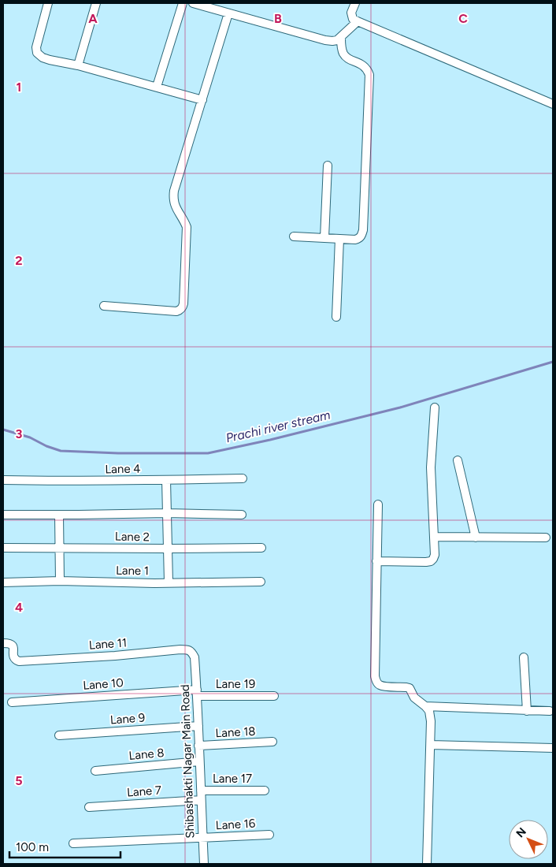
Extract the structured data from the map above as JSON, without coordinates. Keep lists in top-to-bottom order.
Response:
{
  "streets": {
    "street": [
      "Lane 4",
      "Lane 2",
      "Lane 1",
      "Lane 11",
      "Lane 10",
      "Lane 19",
      "Lane 9",
      "Lane 18",
      "Lane 8",
      "Shibashakti Nagar Main Road",
      "Lane 17",
      "Lane 7",
      "Lane 16"
    ]
  },
  "crossings": [
    ["Lane 11", "Shibashakti Nagar Main Road"],
    ["Lane 10", "Lane 19"],
    ["Lane 10", "Shibashakti Nagar Main Road"],
    ["Lane 19", "Shibashakti Nagar Main Road"],
    ["Lane 9", "Shibashakti Nagar Main Road"],
    ["Lane 18", "Shibashakti Nagar Main Road"],
    ["Lane 8", "Shibashakti Nagar Main Road"],
    ["Shibashakti Nagar Main Road", "Lane 17"],
    ["Shibashakti Nagar Main Road", "Lane 7"],
    ["Shibashakti Nagar Main Road", "Lane 16"]
  ],
  "water": ["Prachi river stream"],
  "scale_bar": "100 m",
  "north": "top left",
  "grid": {
    "columns": ["A", "B", "C"],
    "rows": [
      "1",
      "2",
      "3",
      "4",
      "5"
    ]
  }
}
